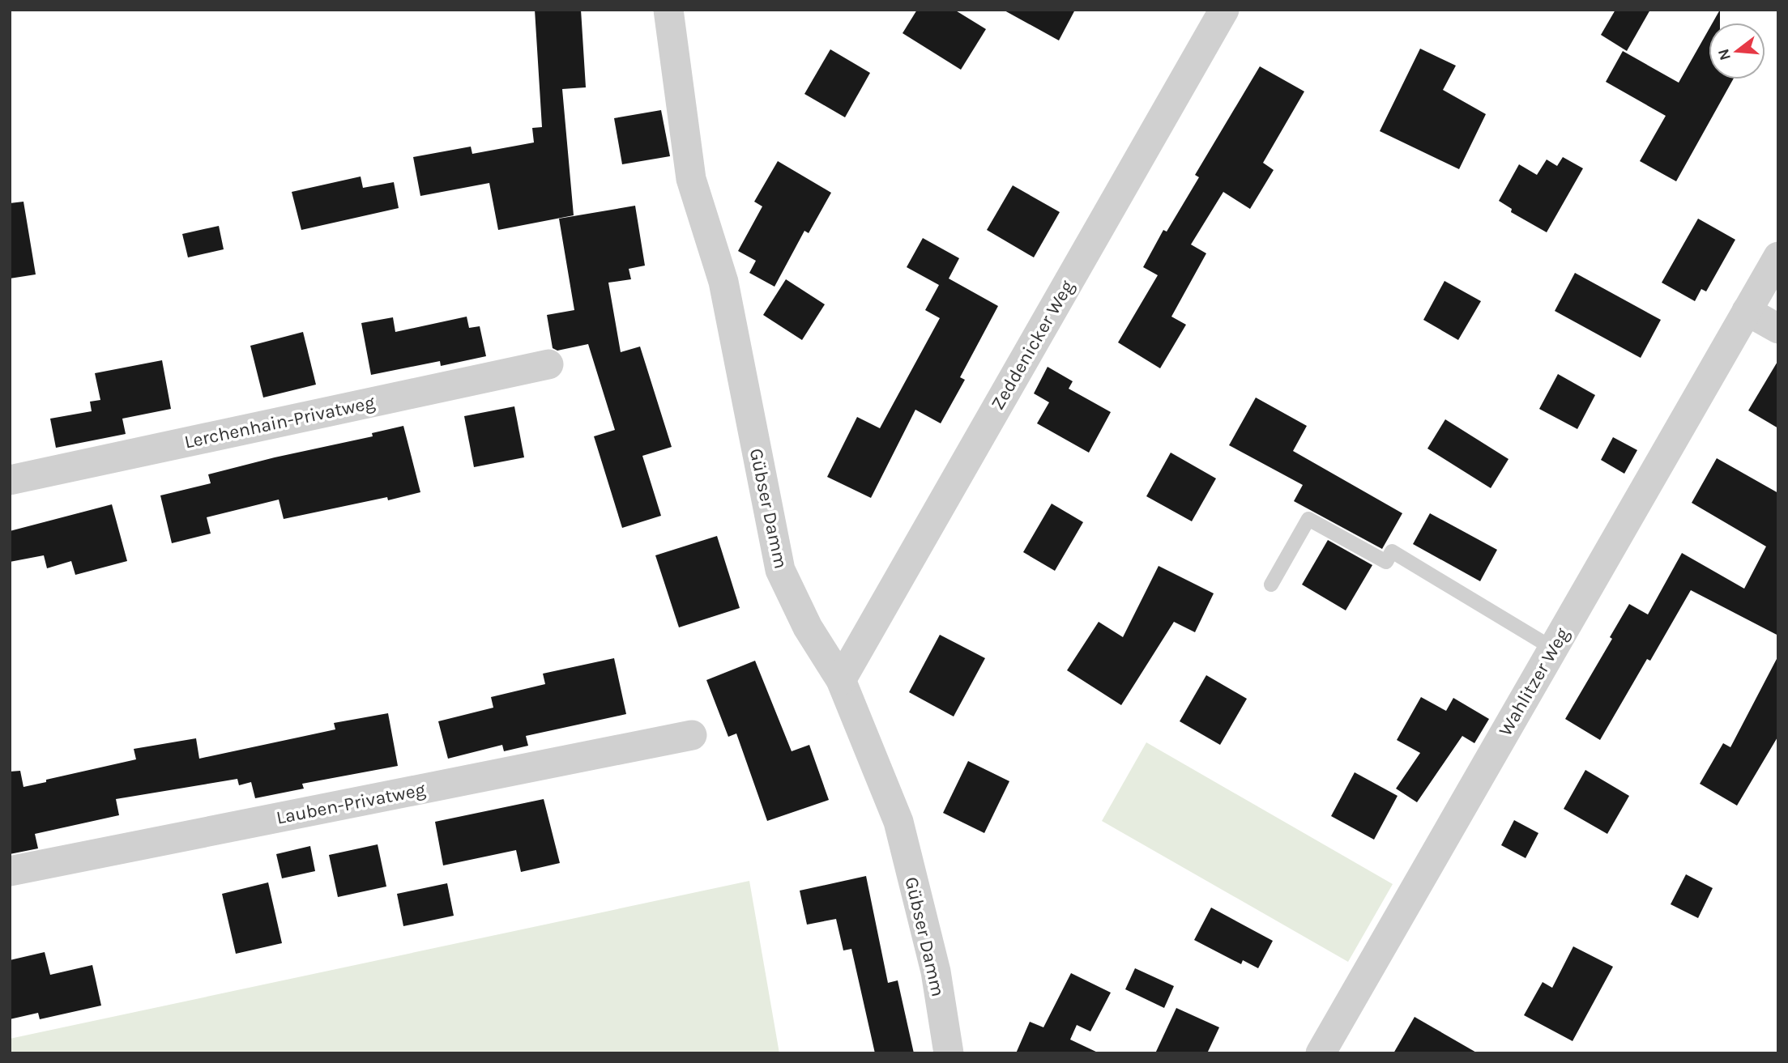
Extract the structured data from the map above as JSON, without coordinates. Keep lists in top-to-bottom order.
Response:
{
  "streets": {
    "street": [
      "Zeddenicker Weg",
      "Lerchenhain-Privatweg",
      "Gübser Damm",
      "Wahlitzer Weg",
      "Lauben-Privatweg"
    ]
  },
  "crossings": [
    ["Zeddenicker Weg", "Gübser Damm"]
  ],
  "north": "left"
}
